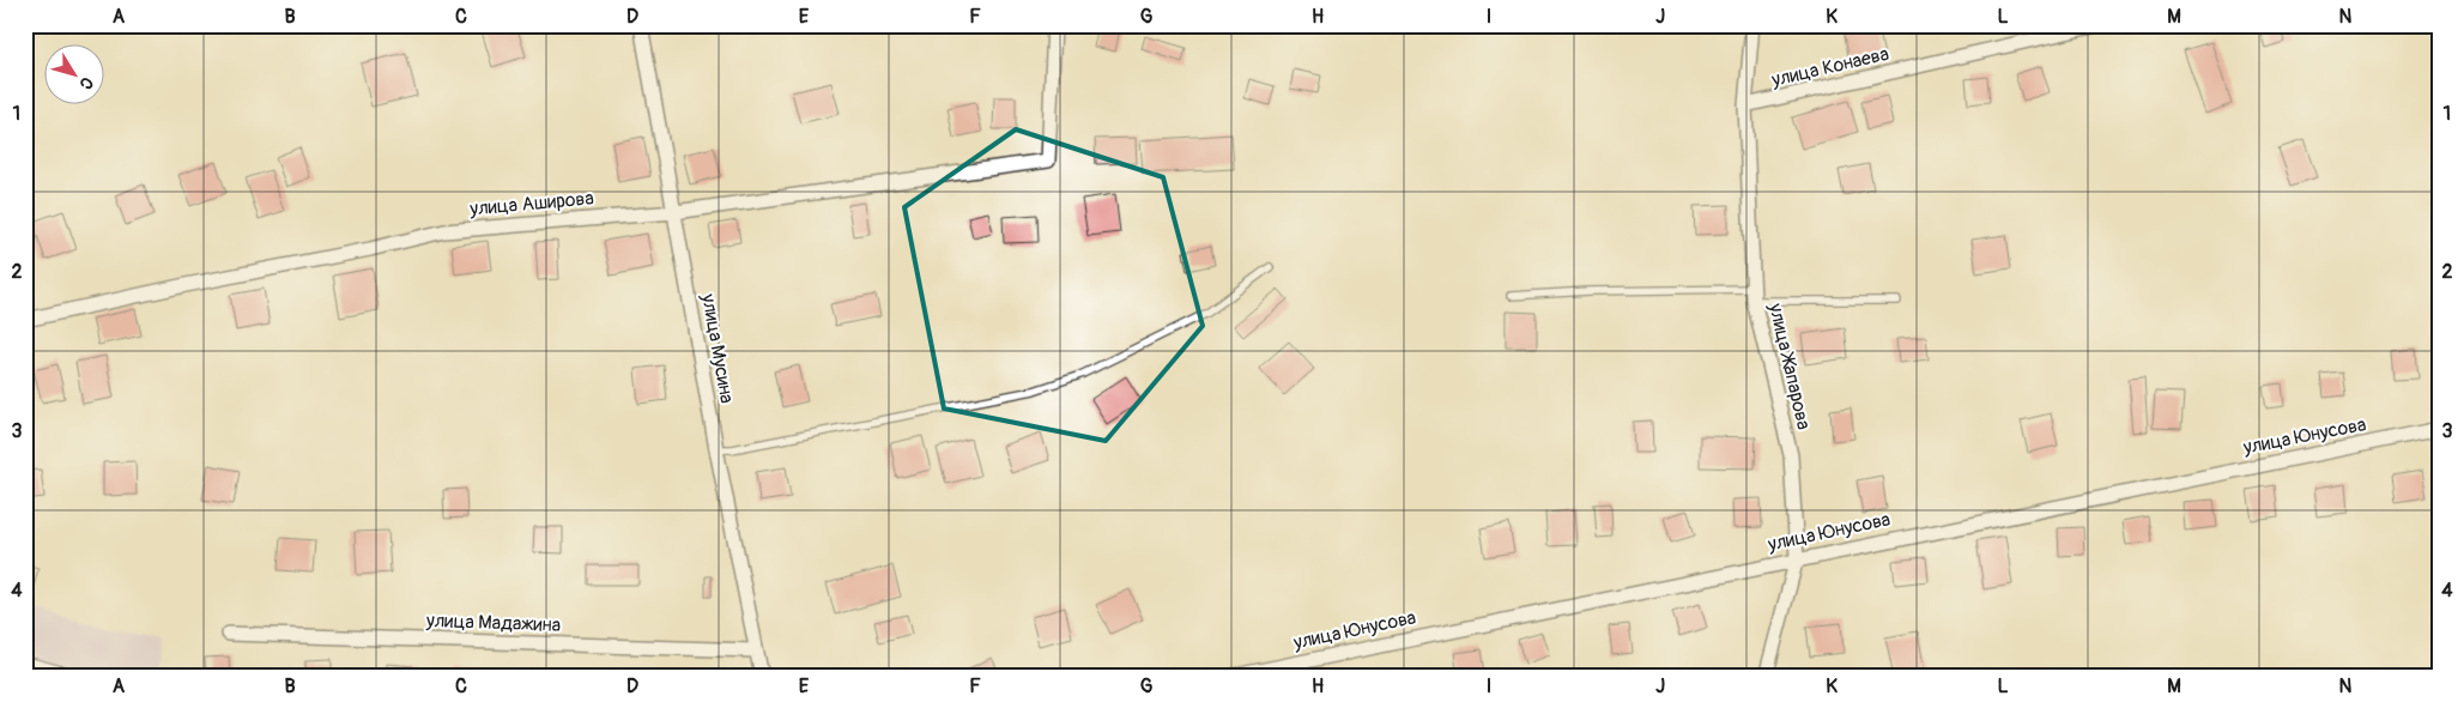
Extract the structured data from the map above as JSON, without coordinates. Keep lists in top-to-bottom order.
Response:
{
  "streets": {
    "street": [
      "улица Конаева",
      "улица Аширова",
      "улица Мусина",
      "улица Жапарова",
      "улица Юнусова",
      "улица Мадажина"
    ]
  },
  "crossings": [
    ["улица Конаева", "улица Жапарова"],
    ["улица Аширова", "улица Мусина"],
    ["улица Мусина", "улица Мадажина"],
    ["улица Жапарова", "улица Юнусова"]
  ],
  "north": "bottom right",
  "grid": {
    "columns": [
      "A",
      "B",
      "C",
      "D",
      "E",
      "F",
      "G",
      "H",
      "I",
      "J",
      "K",
      "L",
      "M",
      "N"
    ],
    "rows": [
      "1",
      "2",
      "3",
      "4"
    ]
  }
}
